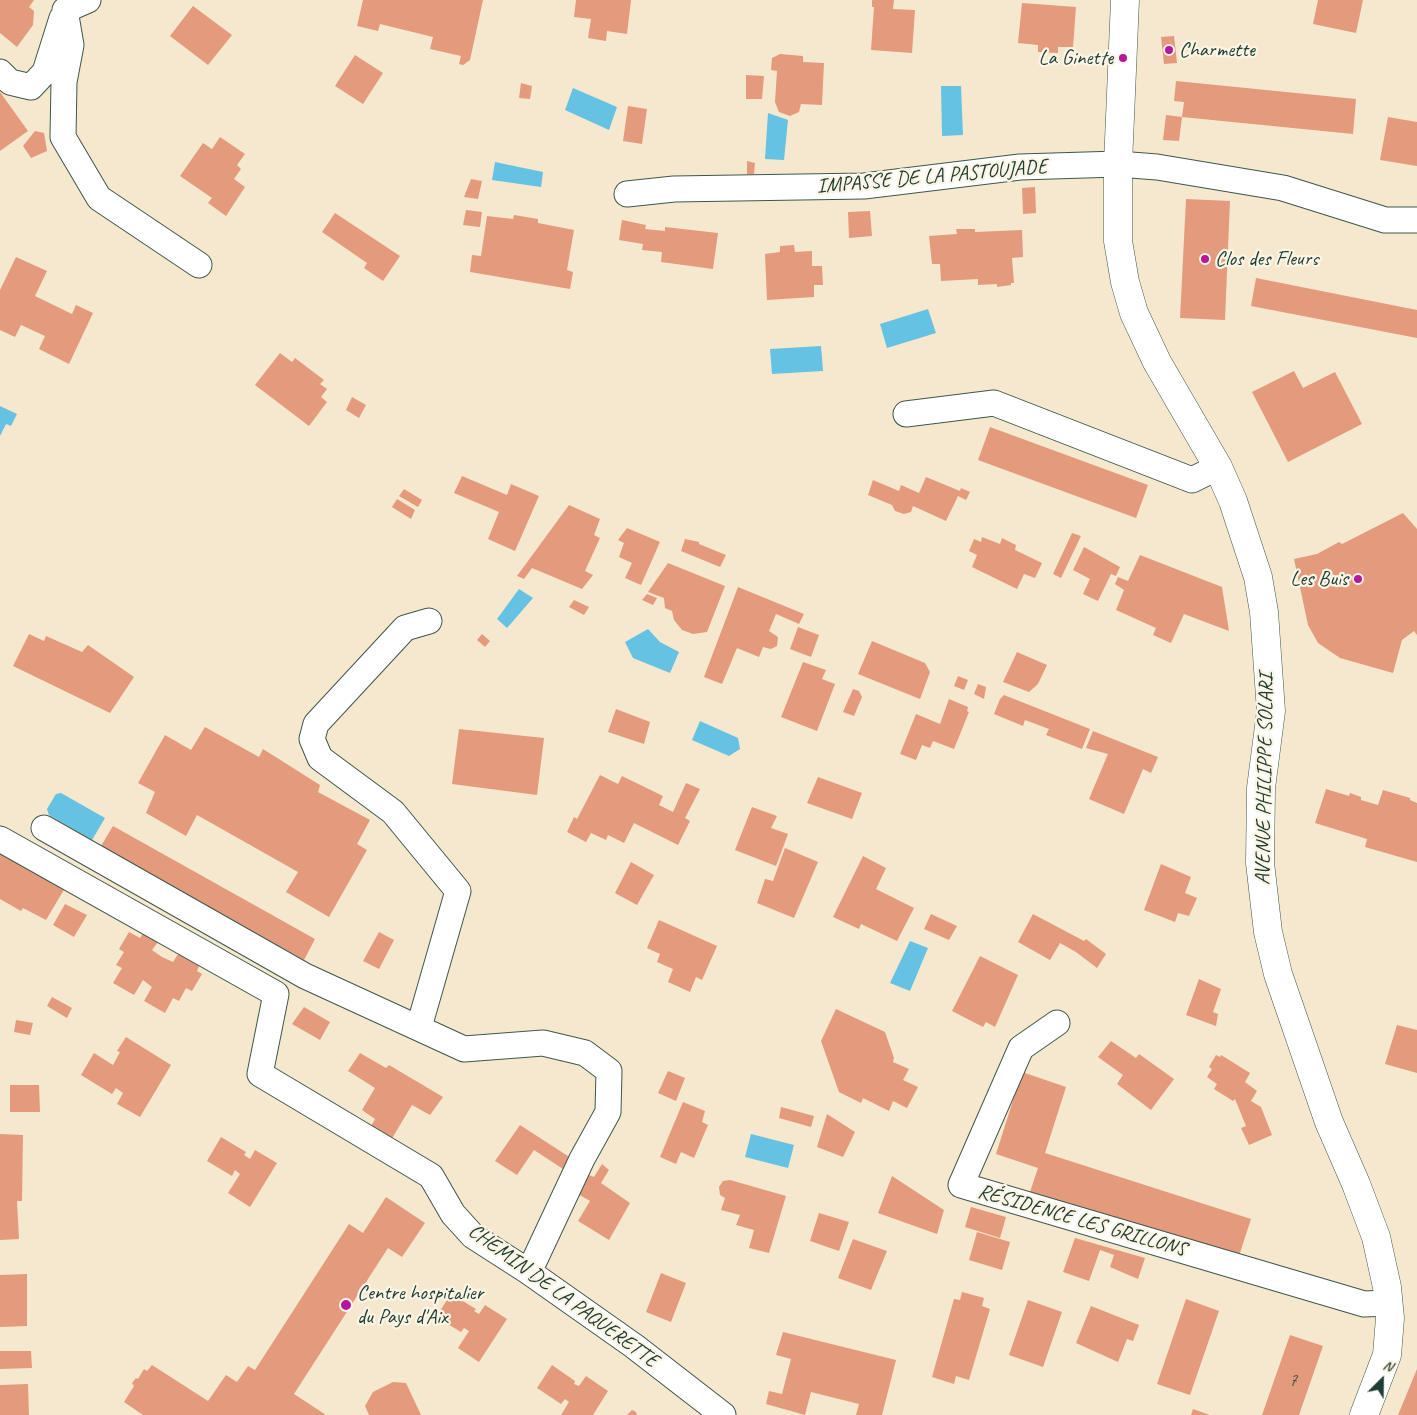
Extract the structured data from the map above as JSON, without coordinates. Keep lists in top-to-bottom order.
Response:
{
  "streets": {
    "main road": ["AVENUE PHILIPPE SOLARI"],
    "street": ["IMPASSE DE LA PASTOUJADE", "RÉSIDENCE LES GRILLONS", "CHEMIN DE LA PAQUERETTE"]
  },
  "crossings": [
    ["IMPASSE DE LA PASTOUJADE", "AVENUE PHILIPPE SOLARI"],
    ["AVENUE PHILIPPE SOLARI", "RÉSIDENCE LES GRILLONS"]
  ],
  "places": [
    "Charmette",
    "La Ginette",
    "Clos des Fleurs",
    "Les Buis",
    "Centre hospitalier du Pays d'Aix"
  ],
  "house_numbers": ["7"],
  "north": "top right"
}
